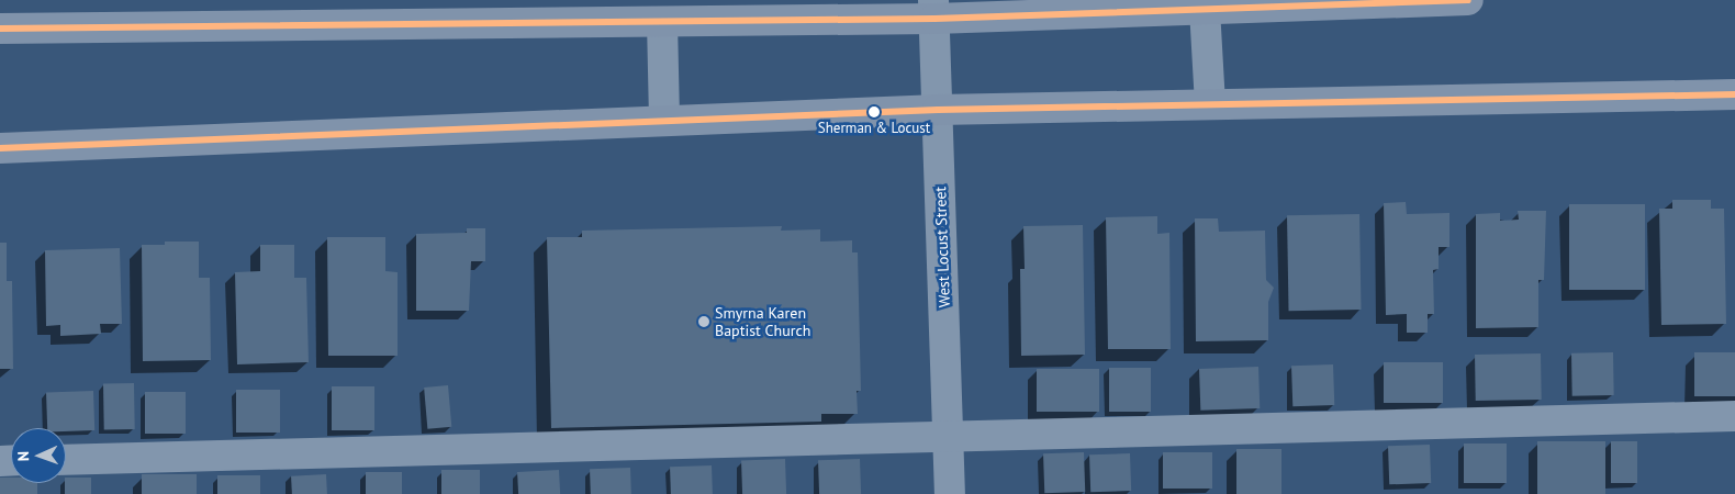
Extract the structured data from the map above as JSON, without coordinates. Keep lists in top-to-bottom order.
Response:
{
  "streets": {
    "street": ["West Locust Street"]
  },
  "places": ["Sherman & Locust", "Smyrna Karen Baptist Church"],
  "north": "left"
}
